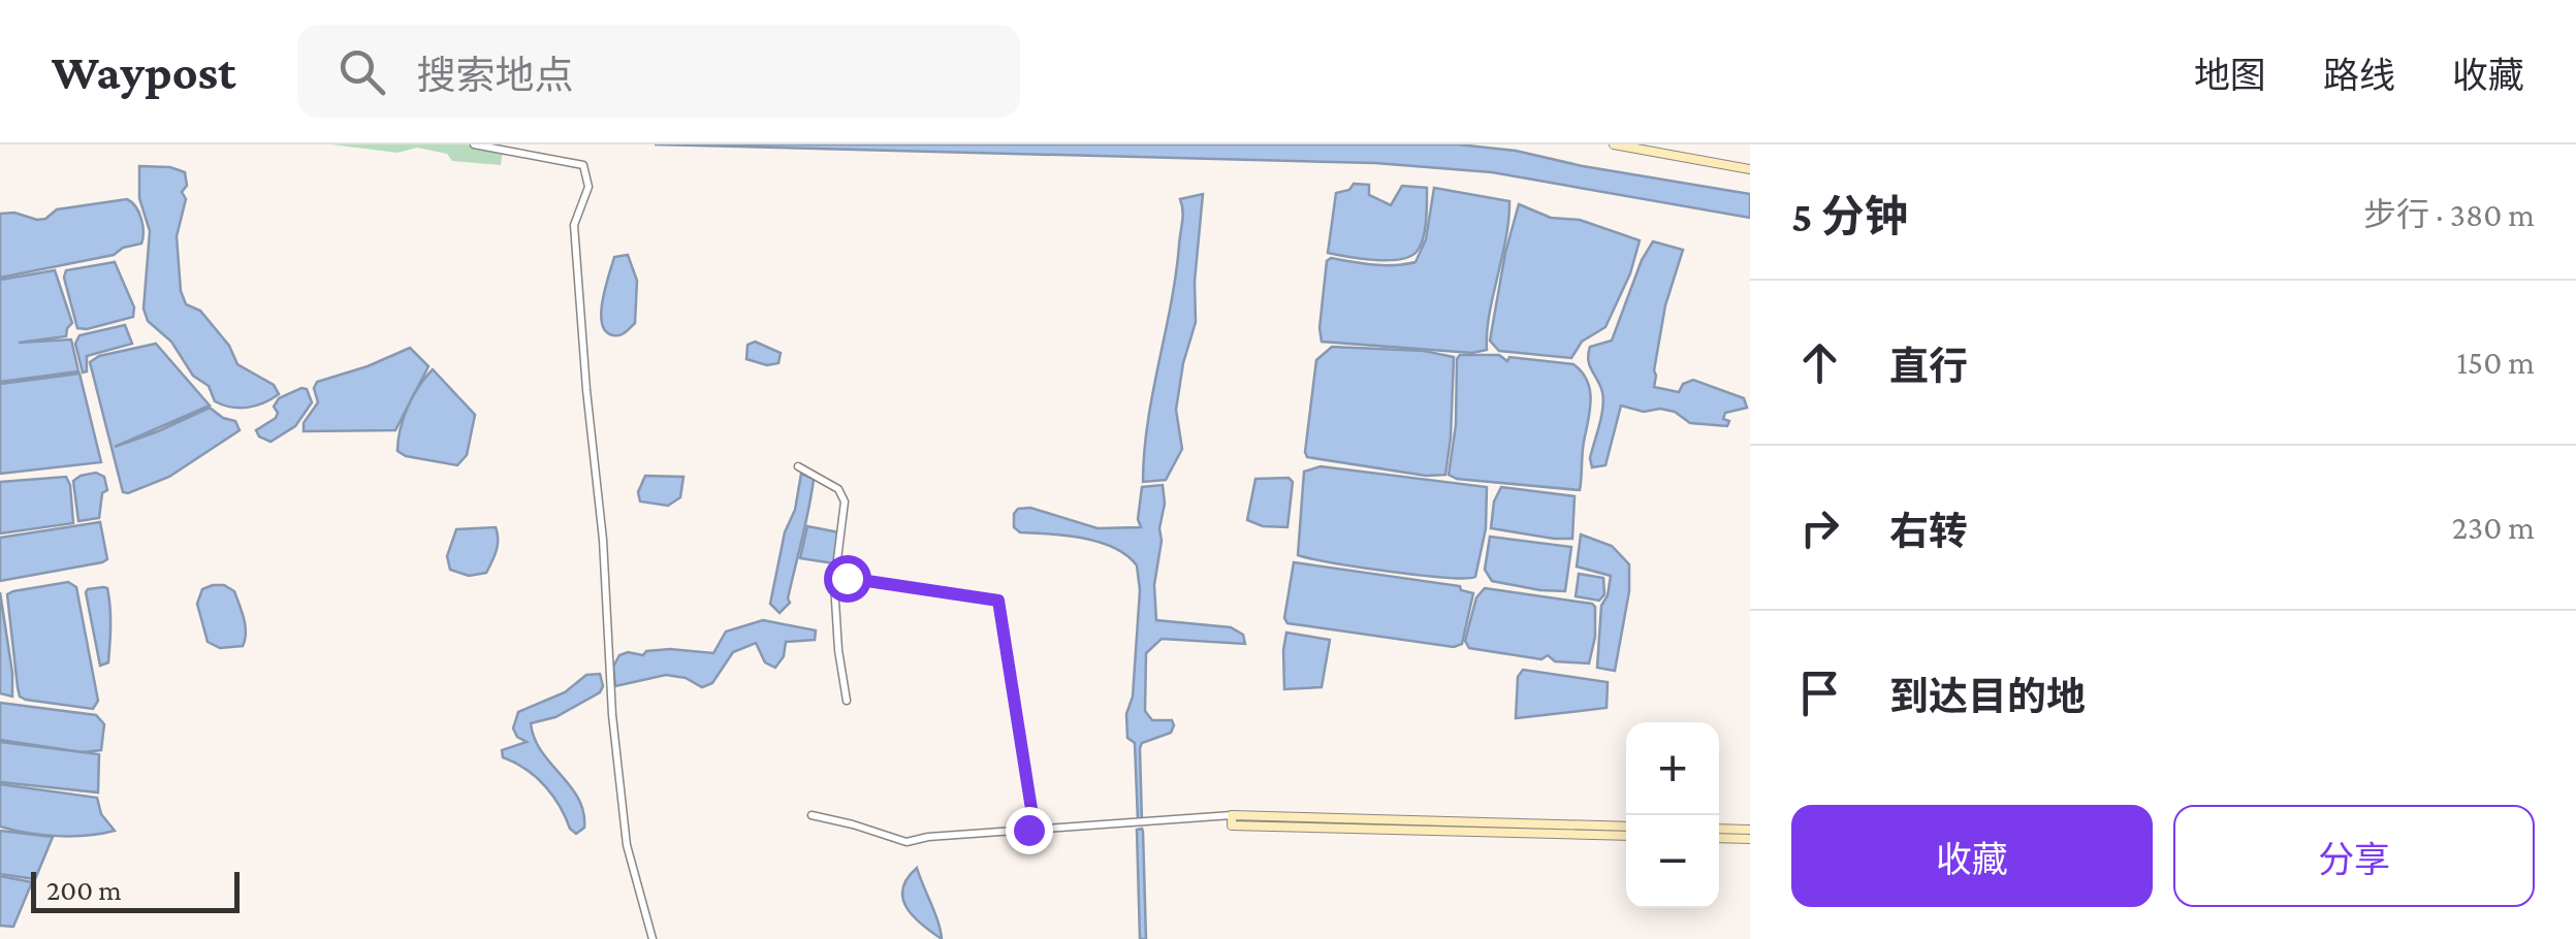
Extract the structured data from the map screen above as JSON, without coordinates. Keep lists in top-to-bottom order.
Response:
{
  "scale_bar": "200 m",
  "page": {
    "header": "Waypost",
    "search": "搜索地点",
    "nav": ["地图", "路线", "收藏"],
    "heading": ["5 分钟", "步行 · 380 m"],
    "list": [
      ["直行", "150 m"],
      ["右转", "230 m"],
      "到达目的地"
    ],
    "map_buttons": ["+", "−"],
    "buttons": ["收藏", "分享"],
    "scale": "200 m"
  }
}
